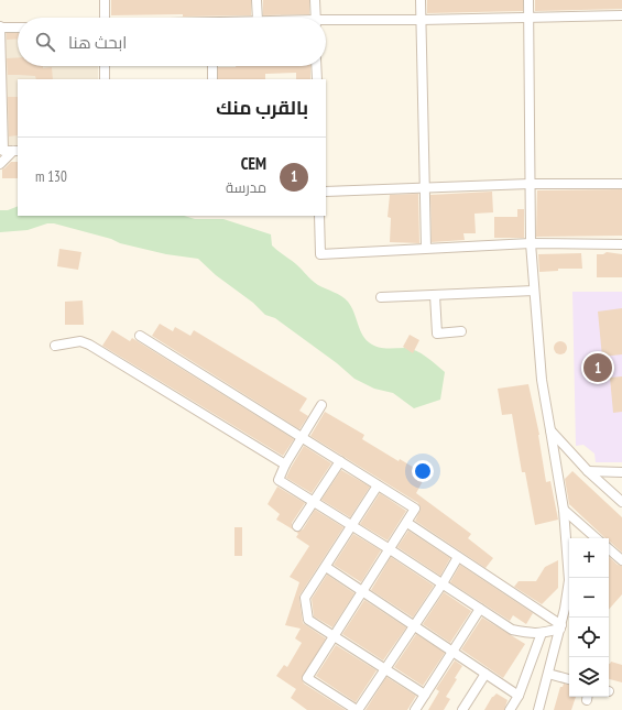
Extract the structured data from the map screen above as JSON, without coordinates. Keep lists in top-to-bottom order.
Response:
{
  "page": {
    "search": "ابحث هنا",
    "heading": "بالقرب منك",
    "list": [
      {
        "mark": "1",
        "name": "CEM",
        "note": "مدرسة",
        "value": "130 m"
      }
    ],
    "pins": "1",
    "map_buttons": ["+", "−"]
  }
}
